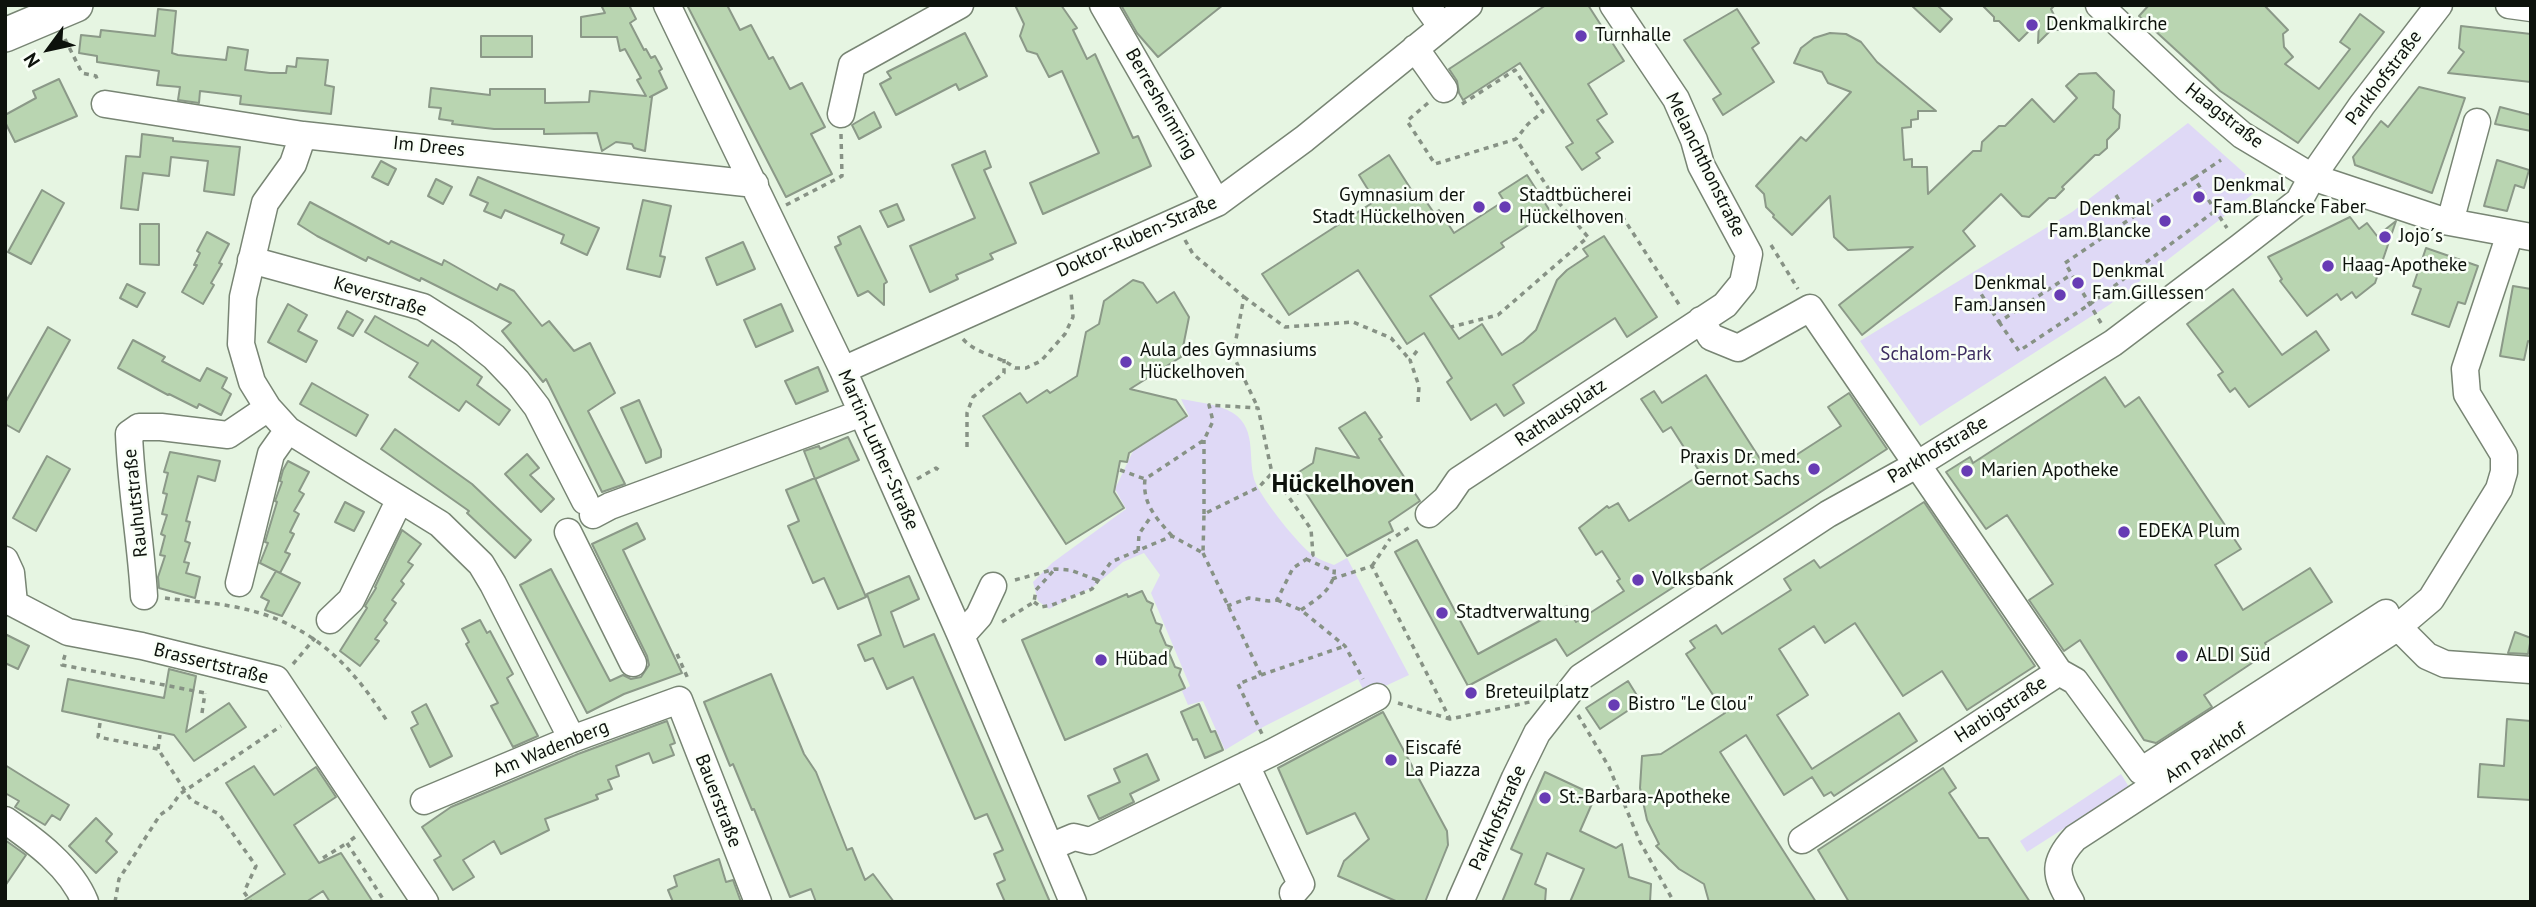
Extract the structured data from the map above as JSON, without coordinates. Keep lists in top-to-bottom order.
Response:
{
  "streets": {
    "street": [
      "Parkhofstraße",
      "Berresheimring",
      "Haagstraße",
      "Im Drees",
      "Melanchthonstraße",
      "Doktor-Ruben-Straße",
      "Keverstraße",
      "Rathausplatz",
      "Martin-Luther-Straße",
      "Rauhutstraße",
      "Brassertstraße",
      "Harbigstraße",
      "Am Wadenberg",
      "Am Parkhof",
      "Bauerstraße"
    ]
  },
  "crossings": [
    ["Parkhofstraße", "Haagstraße"],
    ["Parkhofstraße", "Harbigstraße"],
    ["Berresheimring", "Doktor-Ruben-Straße"],
    ["Haagstraße", "Am Parkhof"],
    ["Im Drees", "Martin-Luther-Straße"],
    ["Melanchthonstraße", "Rathausplatz"],
    ["Melanchthonstraße", "Harbigstraße"],
    ["Doktor-Ruben-Straße", "Martin-Luther-Straße"],
    ["Keverstraße", "Martin-Luther-Straße"],
    ["Rathausplatz", "Harbigstraße"],
    ["Am Wadenberg", "Bauerstraße"]
  ],
  "districts": ["Hückelhoven"],
  "parks": ["Schalom-Park"],
  "places": [
    "Denkmalkirche",
    "Turnhalle",
    "Denkmal Fam.Blancke Faber",
    "Gymnasium der Stadt Hückelhoven",
    "Stadtbücherei Hückelhoven",
    "Denkmal Fam.Blancke",
    "Jojo´s",
    "Haag-Apotheke",
    "Denkmal Fam.Gillessen",
    "Denkmal Fam.Jansen",
    "Aula des Gymnasiums Hückelhoven",
    "Praxis Dr. med. Gernot Sachs",
    "Marien Apotheke",
    "EDEKA Plum",
    "Volksbank",
    "Stadtverwaltung",
    "ALDI Süd",
    "Hübad",
    "Breteuilplatz",
    "Bistro \"Le Clou\"",
    "Eiscafé La Piazza",
    "St.-Barbara-Apotheke"
  ],
  "north": "bottom left"
}
